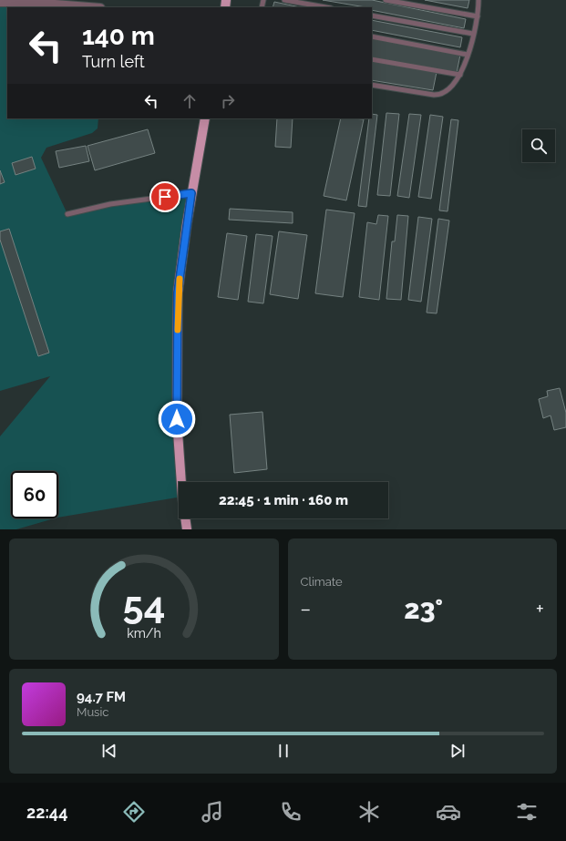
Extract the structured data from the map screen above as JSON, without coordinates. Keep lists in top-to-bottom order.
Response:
{
  "page": {
    "turn": ["140 m", "Turn left"],
    "limit": "60",
    "trip": "22:45 · 1 min · 160 m",
    "tile": "Climate",
    "heat": ["−", "23°", "+"],
    "song": ["94.7 FM", "Music"],
    "tabs": "22:44",
    "gauge": ["54", "km/h"]
  }
}
